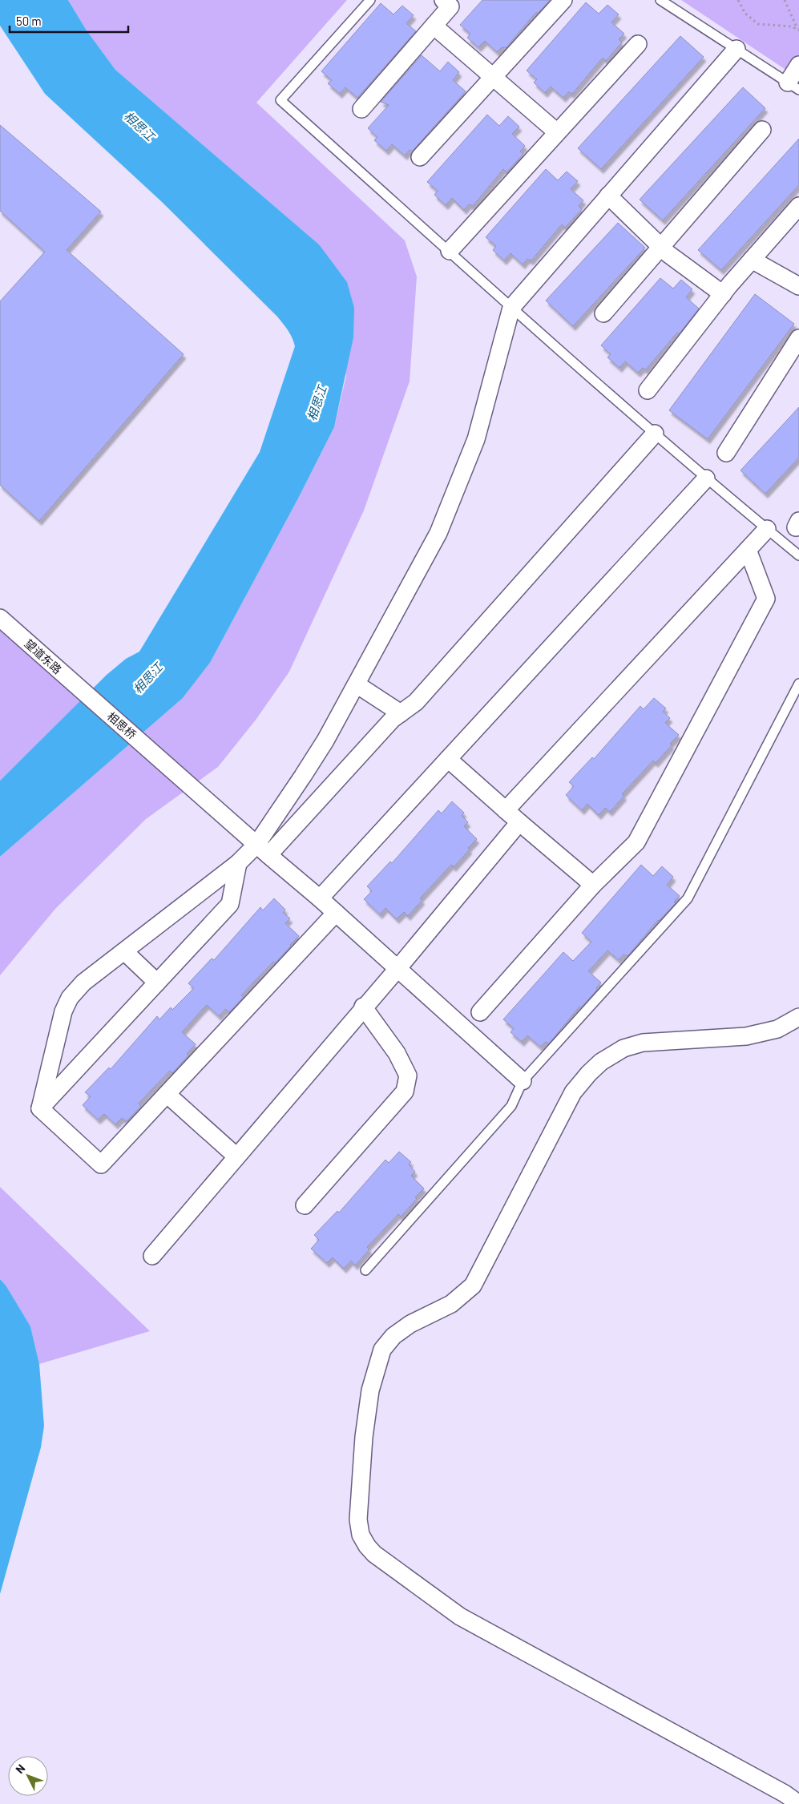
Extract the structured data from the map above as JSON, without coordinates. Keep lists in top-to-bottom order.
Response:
{
  "streets": {
    "street": ["望道东路", "相思桥"]
  },
  "crossings": [
    ["望道东路", "相思桥"]
  ],
  "water": ["相思江"],
  "scale_bar": "50 m",
  "north": "top left"
}
